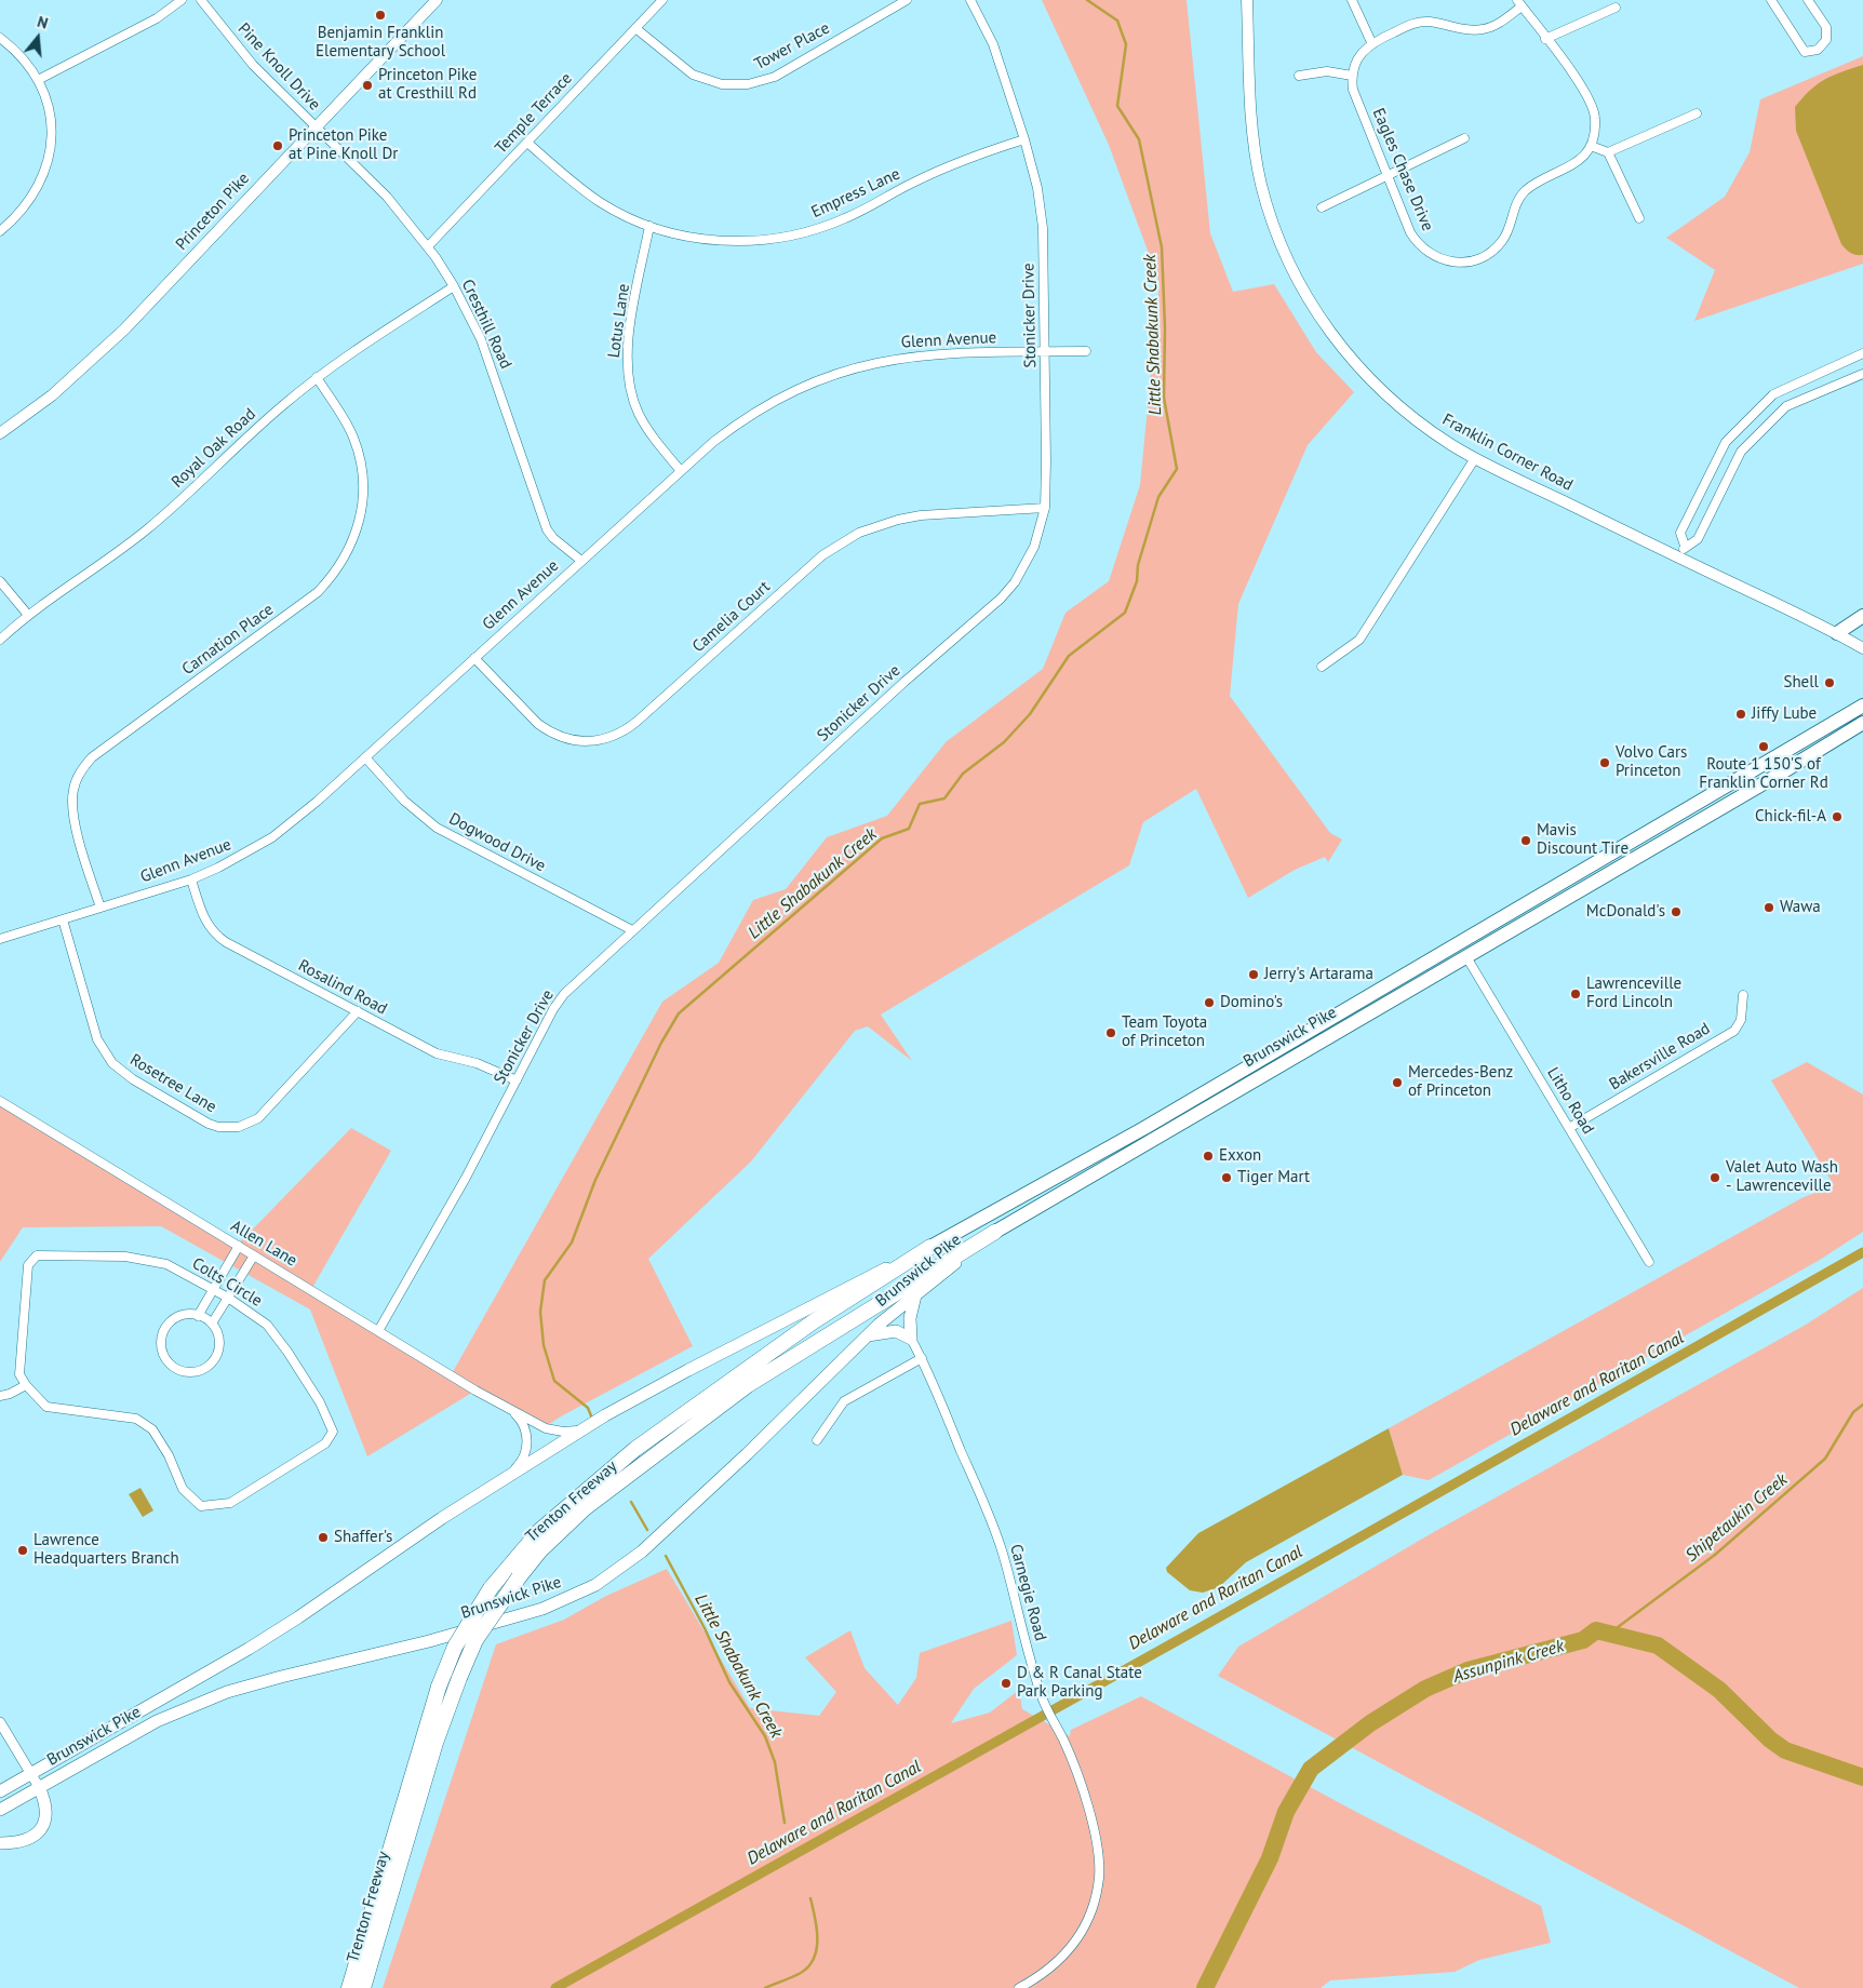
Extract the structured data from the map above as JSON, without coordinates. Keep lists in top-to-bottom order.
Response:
{
  "streets": {
    "highway": ["Brunswick Pike", "Trenton Freeway"],
    "main road": ["Princeton Pike", "Franklin Corner Road"],
    "street": [
      "Tower Place",
      "Pine Knoll Drive",
      "Temple Terrace",
      "Eagles Chase Drive",
      "Empress Lane",
      "Stonicker Drive",
      "Lotus Lane",
      "Cresthill Road",
      "Glenn Avenue",
      "Royal Oak Road",
      "Camelia Court",
      "Carnation Place",
      "Dogwood Drive",
      "Rosalind Road",
      "Bakersville Road",
      "Rosetree Lane",
      "Litho Road",
      "Allen Lane",
      "Colts Circle",
      "Carnegie Road"
    ]
  },
  "crossings": [
    ["Tower Place", "Temple Terrace"],
    ["Pine Knoll Drive", "Princeton Pike"],
    ["Pine Knoll Drive", "Cresthill Road"],
    ["Temple Terrace", "Empress Lane"],
    ["Temple Terrace", "Cresthill Road"],
    ["Empress Lane", "Stonicker Drive"],
    ["Empress Lane", "Lotus Lane"],
    ["Princeton Pike", "Cresthill Road"],
    ["Stonicker Drive", "Glenn Avenue"],
    ["Stonicker Drive", "Camelia Court"],
    ["Stonicker Drive", "Dogwood Drive"],
    ["Stonicker Drive", "Rosalind Road"],
    ["Stonicker Drive", "Allen Lane"],
    ["Lotus Lane", "Glenn Avenue"],
    ["Cresthill Road", "Glenn Avenue"],
    ["Cresthill Road", "Royal Oak Road"],
    ["Glenn Avenue", "Camelia Court"],
    ["Glenn Avenue", "Carnation Place"],
    ["Glenn Avenue", "Dogwood Drive"],
    ["Glenn Avenue", "Rosalind Road"],
    ["Glenn Avenue", "Rosetree Lane"],
    ["Royal Oak Road", "Carnation Place"],
    ["Rosalind Road", "Rosetree Lane"],
    ["Brunswick Pike", "Litho Road"],
    ["Brunswick Pike", "Allen Lane"],
    ["Brunswick Pike", "Trenton Freeway"],
    ["Bakersville Road", "Litho Road"]
  ],
  "water": [
    "Little Shabakunk Creek",
    "Delaware and Raritan Canal",
    "Shipetaukin Creek",
    "Assunpink Creek"
  ],
  "places": [
    "Benjamin Franklin Elementary School",
    "Princeton Pike at Cresthill Rd",
    "Princeton Pike at Pine Knoll Dr",
    "Shell",
    "Jiffy Lube",
    "Route 1 150'S of Franklin Corner Rd",
    "Volvo Cars Princeton",
    "Chick-fil-A",
    "Mavis Discount Tire",
    "Wawa",
    "McDonald's",
    "Jerry's Artarama",
    "Lawrenceville Ford Lincoln",
    "Domino's",
    "Team Toyota of Princeton",
    "Mercedes-Benz of Princeton",
    "Exxon",
    "Tiger Mart",
    "Valet Auto Wash - Lawrenceville",
    "Shaffer's",
    "Lawrence Headquarters Branch",
    "D & R Canal State Park Parking"
  ],
  "north": "top"
}
